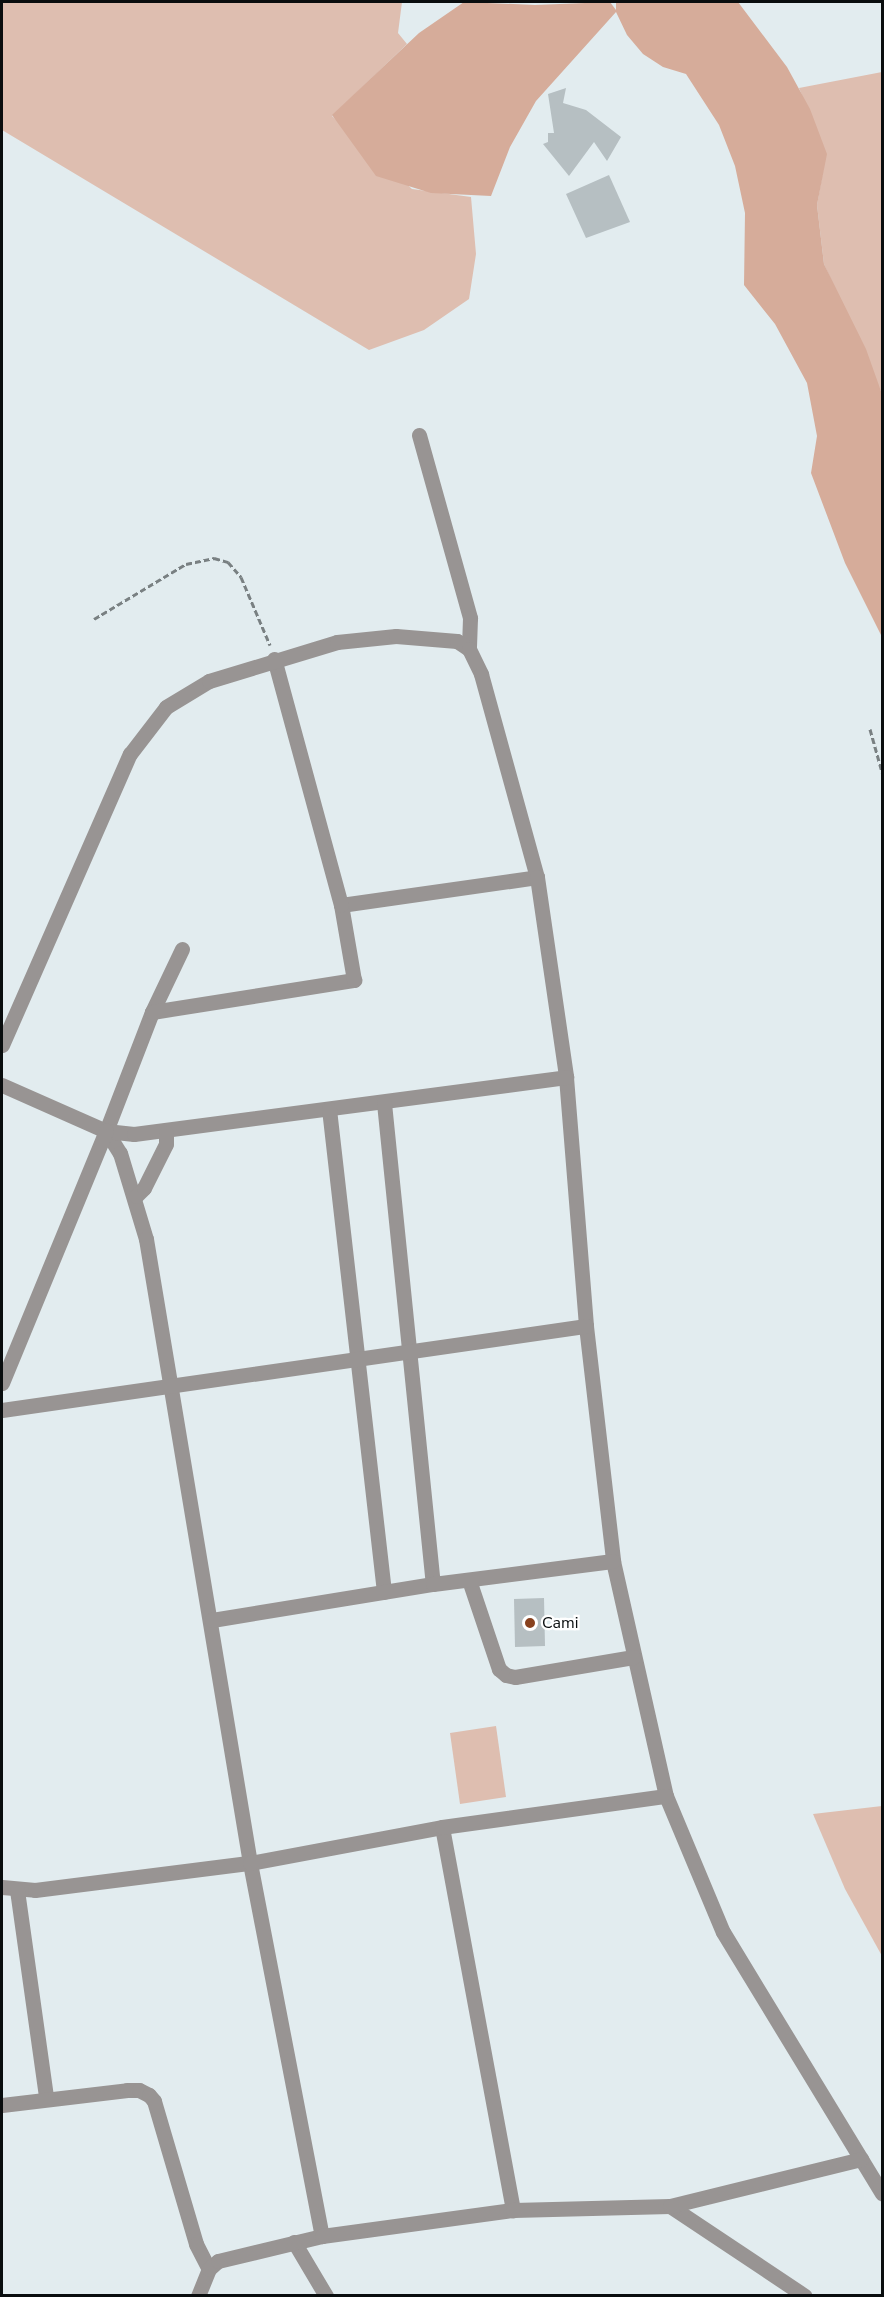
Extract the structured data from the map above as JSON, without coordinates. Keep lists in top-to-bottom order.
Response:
{
  "places": ["Cami"]
}
